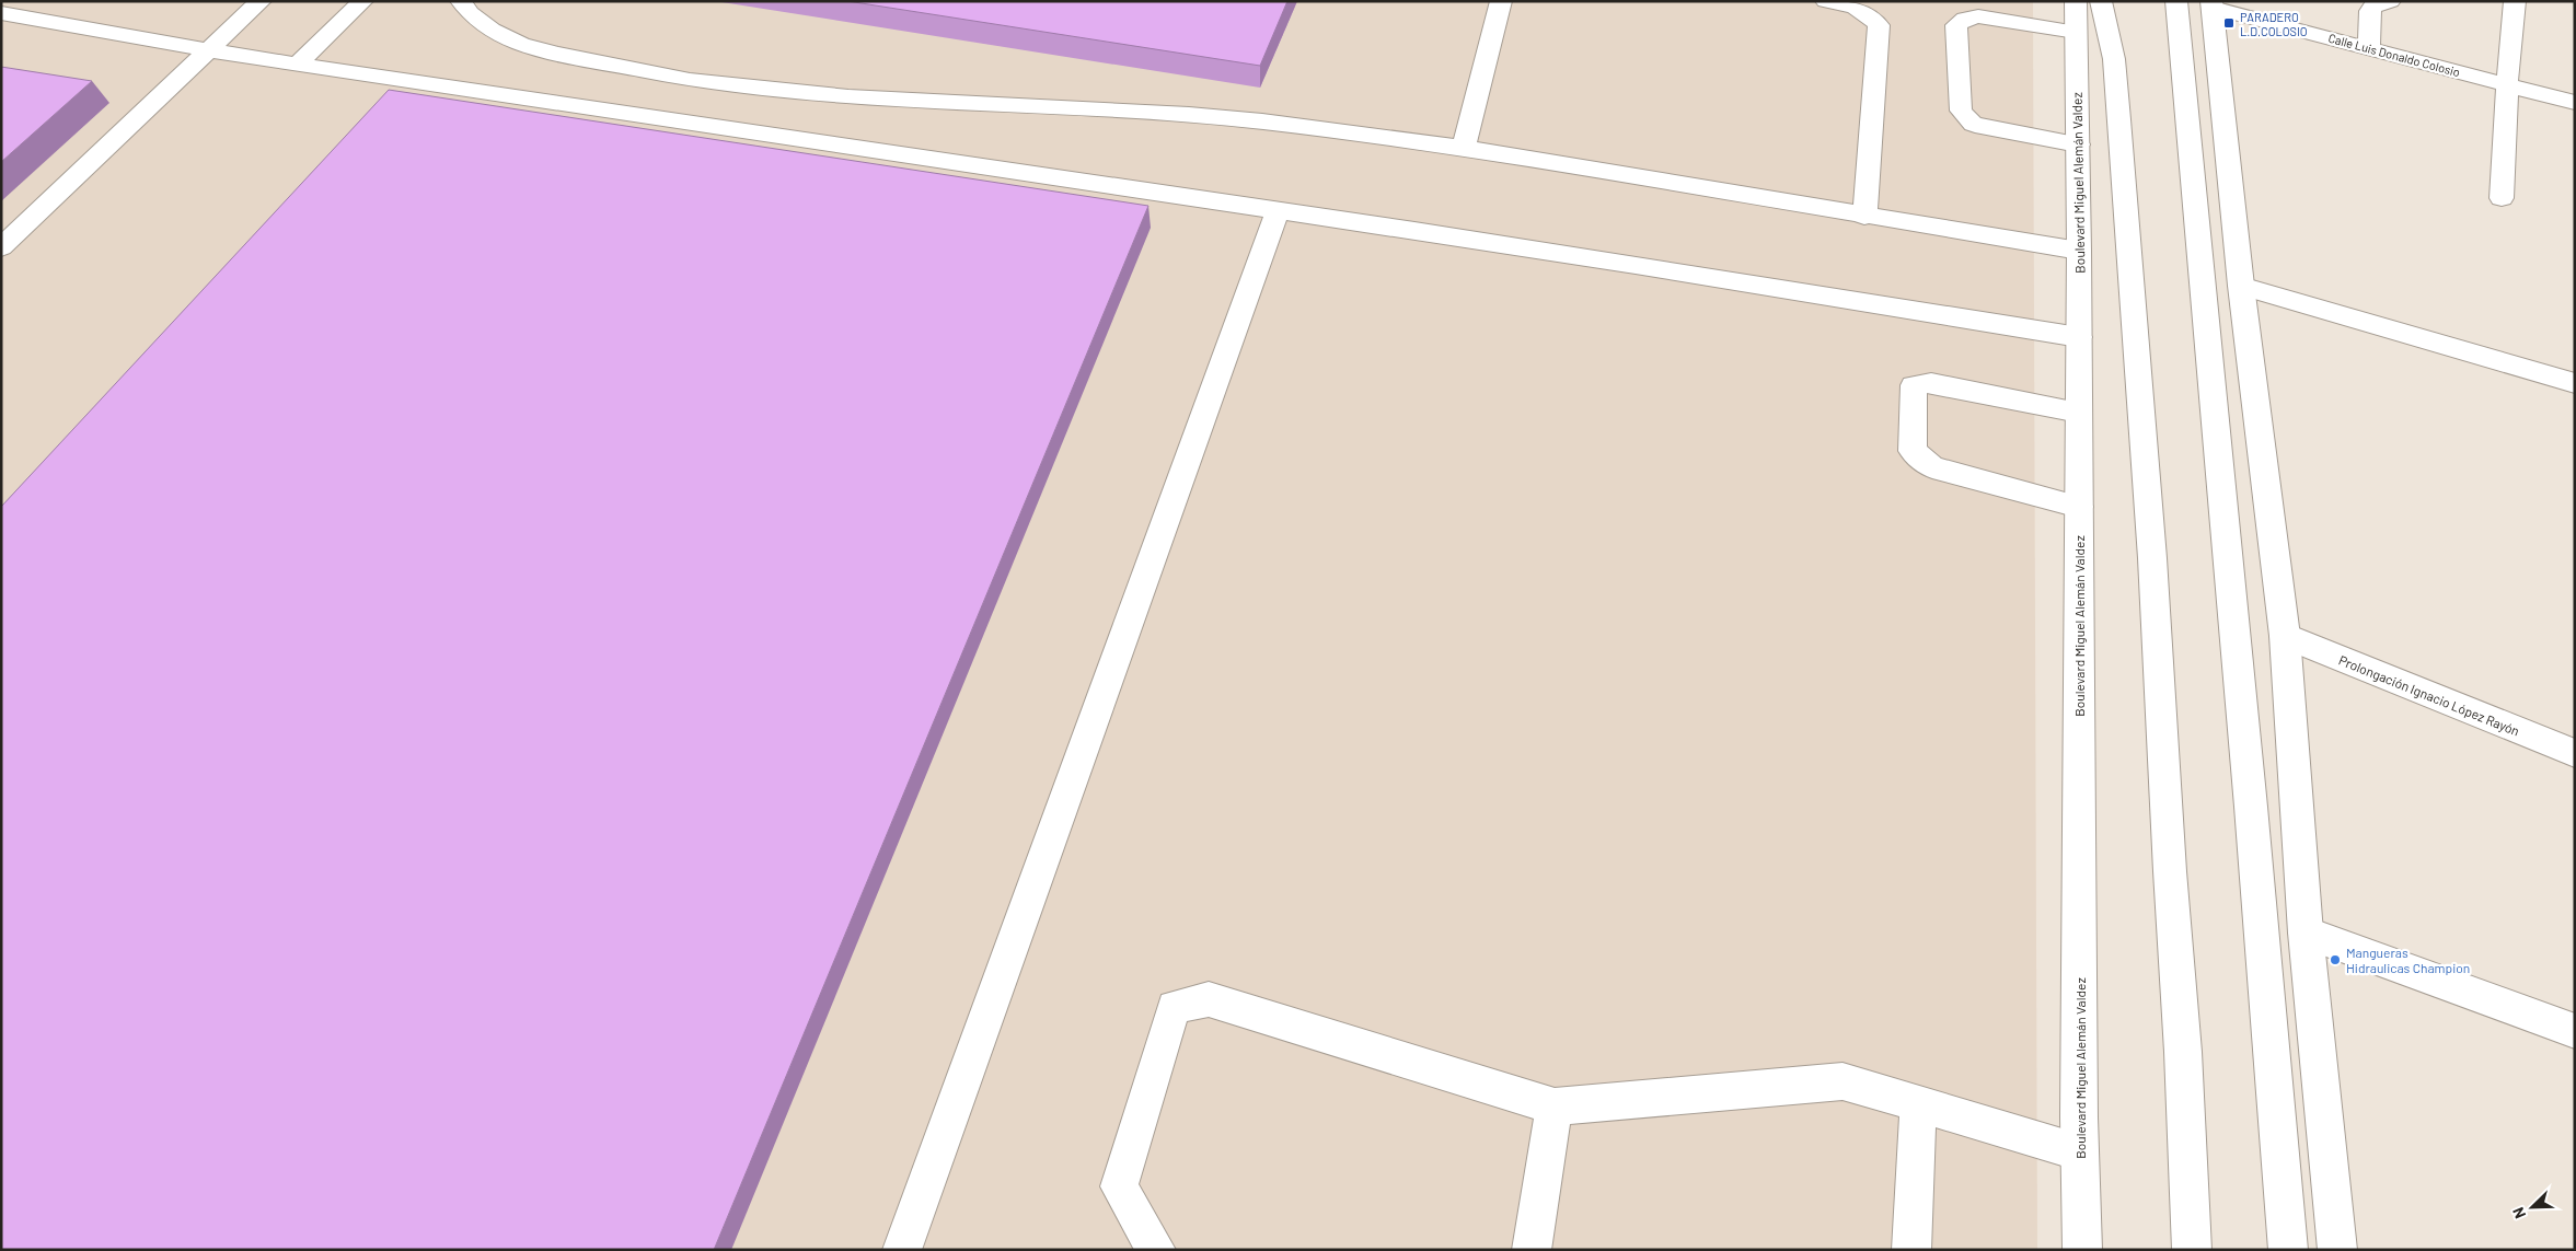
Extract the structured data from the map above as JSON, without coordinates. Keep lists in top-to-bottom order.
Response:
{
  "streets": {
    "main road": ["Calle Luis Donaldo Colosio", "Boulevard Miguel Alemán Valdez", "Prolongación Ignacio López Rayón"]
  },
  "places": {
    "transit": ["PARADERO L.D.COLOSIO"],
    "other": ["Mangueras Hidraulicas Champion"]
  },
  "north": "bottom left"
}
